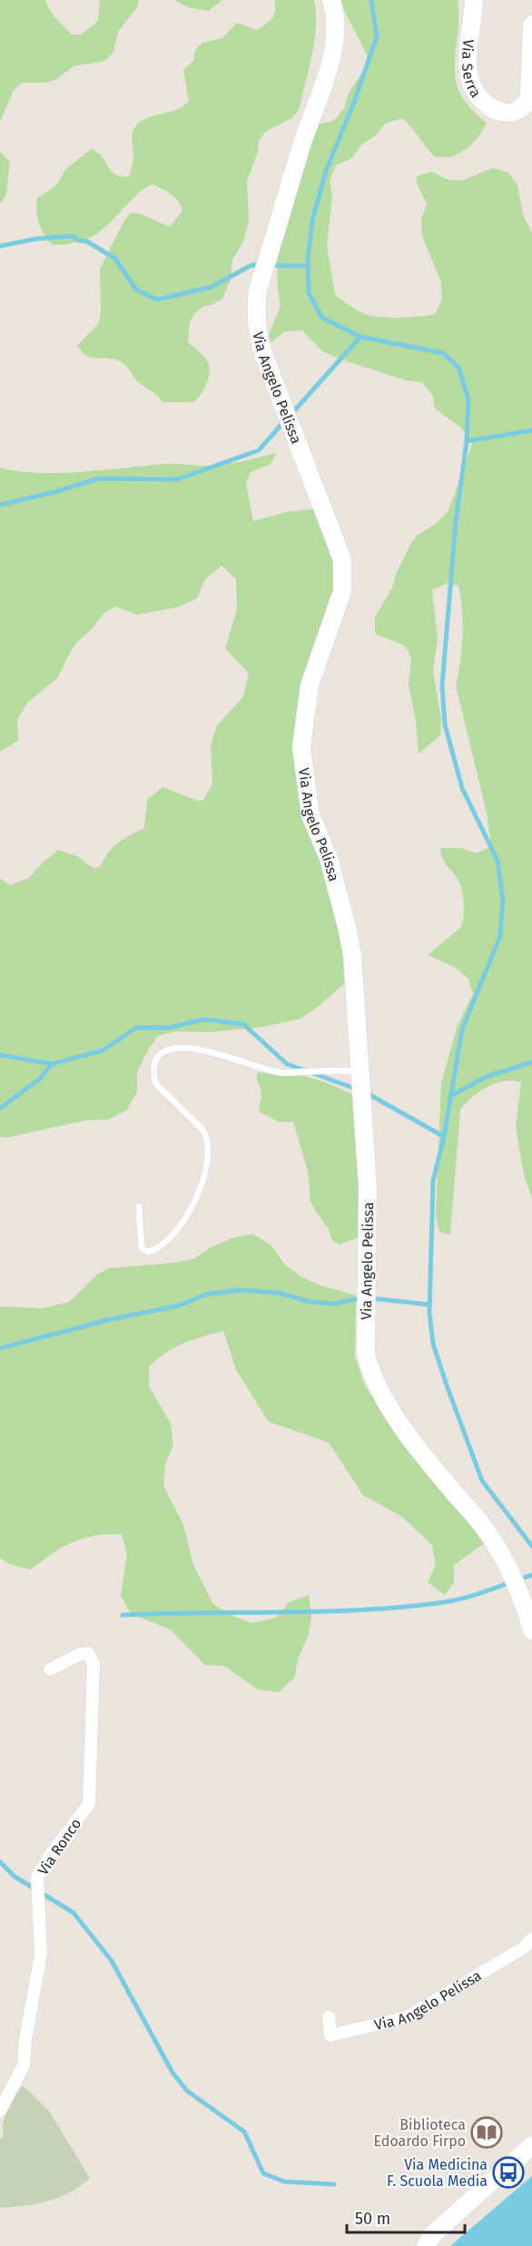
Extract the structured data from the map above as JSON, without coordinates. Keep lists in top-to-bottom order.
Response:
{
  "streets": {
    "street": ["Via Serra", "Via Angelo Pelissa", "Via Ronco"]
  },
  "places": {
    "library": ["Biblioteca Edoardo Firpo"],
    "bus stop": ["Via Medicina F. Scuola Media"]
  },
  "scale_bar": "50 m"
}
